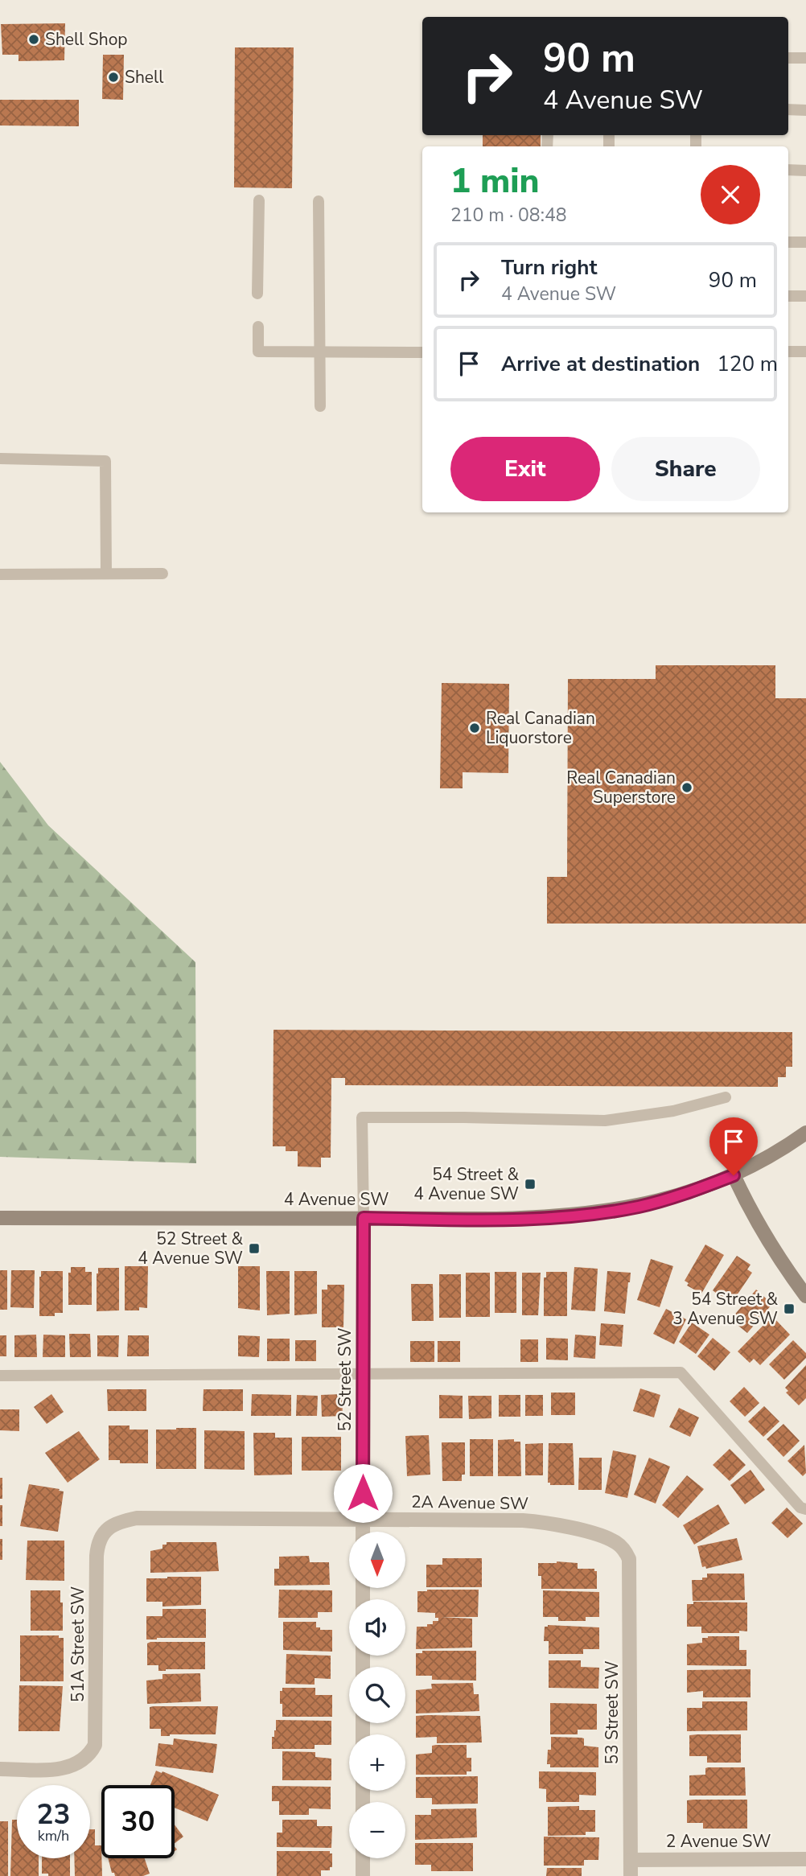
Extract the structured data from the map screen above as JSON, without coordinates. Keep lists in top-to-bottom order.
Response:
{
  "streets": {
    "street": [
      "4 Avenue SW",
      "52 Street SW",
      "2A Avenue SW",
      "51A Street SW",
      "53 Street SW",
      "2 Avenue SW"
    ]
  },
  "crossings": [
    ["4 Avenue SW", "52 Street SW"],
    ["52 Street SW", "2A Avenue SW"],
    ["2A Avenue SW", "51A Street SW"],
    ["2A Avenue SW", "53 Street SW"],
    ["53 Street SW", "2 Avenue SW"]
  ],
  "places": {
    "other": [
      "Shell Shop",
      "Shell",
      "Real Canadian Liquorstore",
      "Real Canadian Superstore"
    ],
    "transit": ["54 Street & 4 Avenue SW", "52 Street & 4 Avenue SW", "54 Street & 3 Avenue SW"]
  },
  "north": "bottom",
  "page": {
    "turn": ["90 m", "4 Avenue SW"],
    "heading": ["1 min", "210 m · 08:48"],
    "list": [
      {
        "name": "Turn right",
        "note": "4 Avenue SW",
        "value": "90 m"
      },
      {
        "name": "Arrive at destination",
        "value": "120 m"
      }
    ],
    "buttons": ["Exit", "Share"],
    "map_buttons": ["+", "−"],
    "speed": "23 km/h",
    "limit": "30"
  }
}
